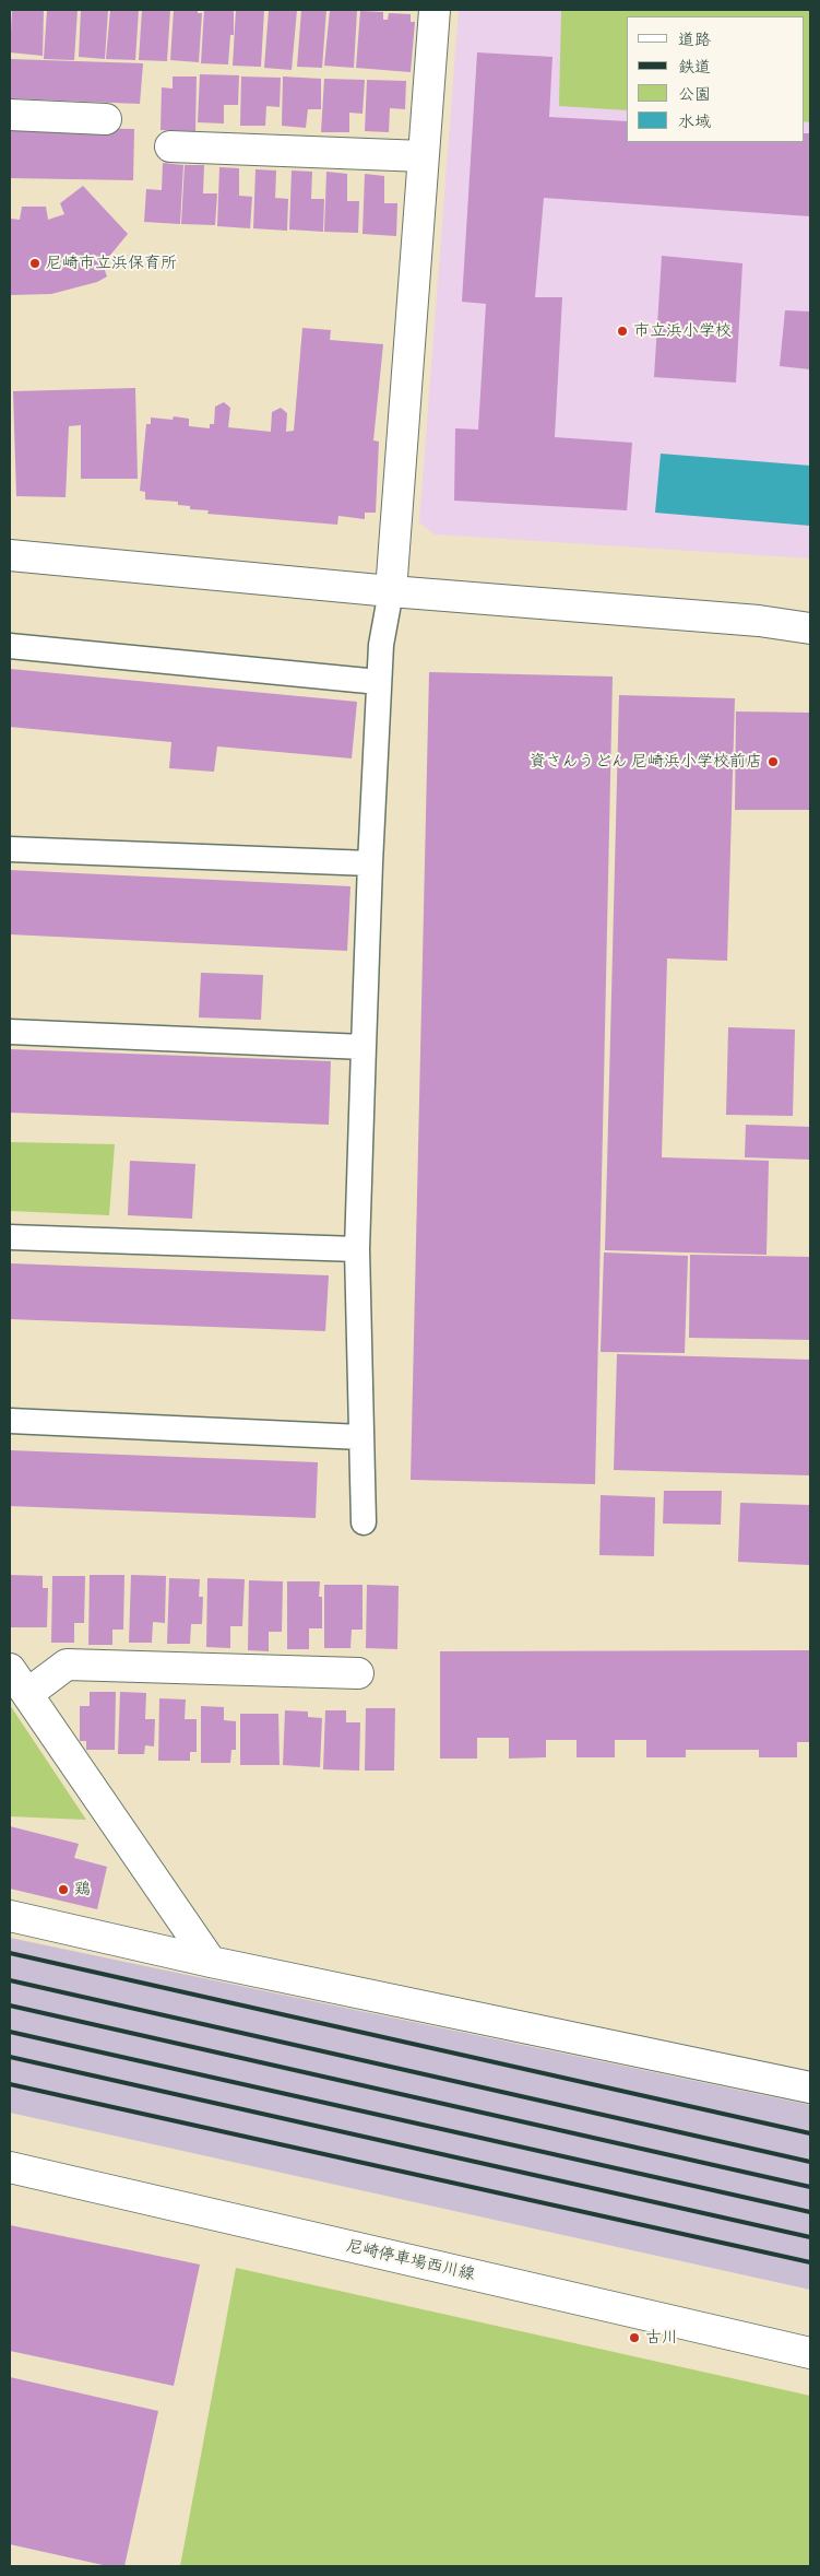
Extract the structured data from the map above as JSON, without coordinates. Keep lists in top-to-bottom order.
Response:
{
  "streets": {
    "street": ["尼崎停車場西川線"]
  },
  "places": [
    "尼崎市立浜保育所",
    "市立浜小学校",
    "資さんうどん 尼崎浜小学校前店",
    "鶏",
    "古川"
  ],
  "legend": [
    "道路",
    "鉄道",
    "公園",
    "水域"
  ]
}
